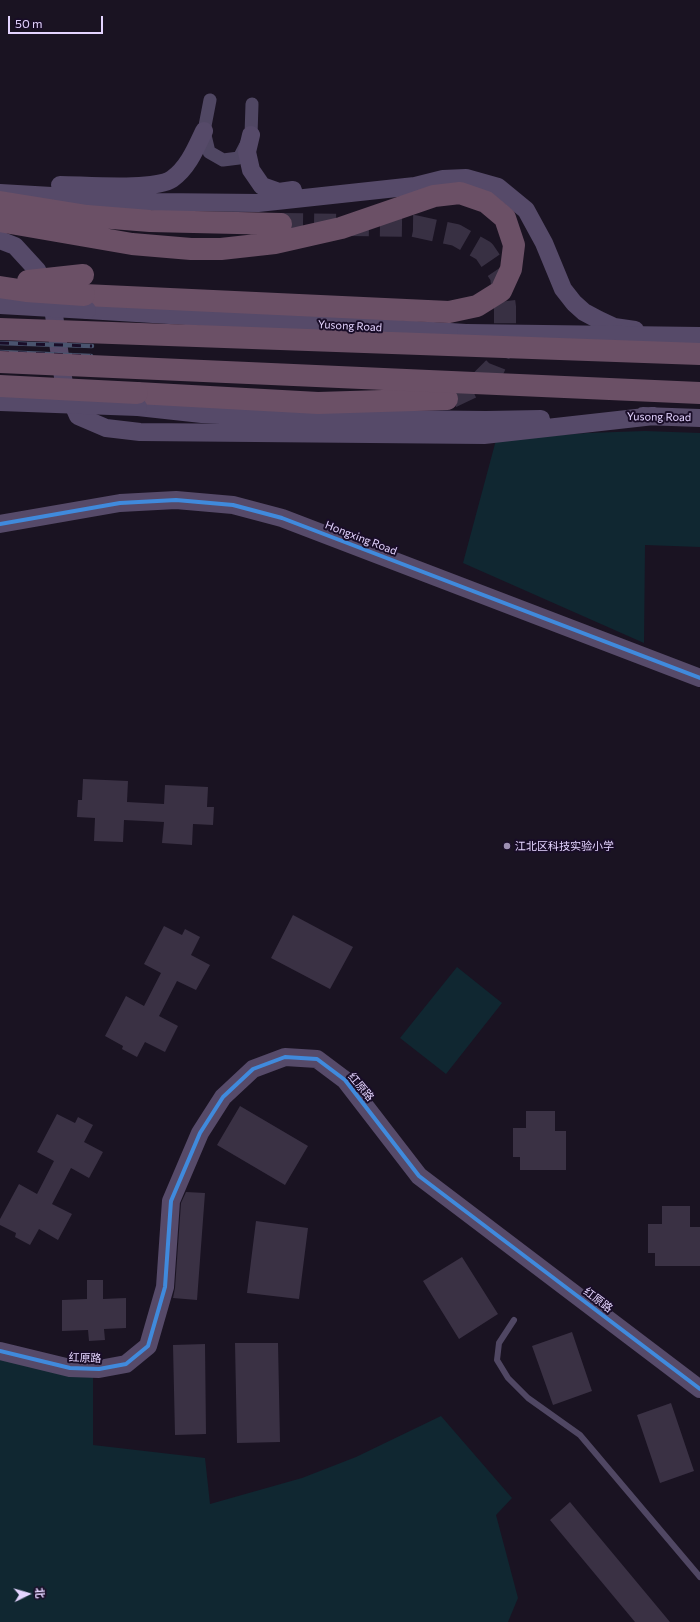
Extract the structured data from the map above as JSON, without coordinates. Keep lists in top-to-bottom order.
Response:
{
  "streets": {
    "highway": ["Yusong Road"],
    "main road": ["Hongxing Road", "红原路"]
  },
  "places": ["江北区科技实验小学"],
  "scale_bar": "50 m",
  "north": "right"
}
